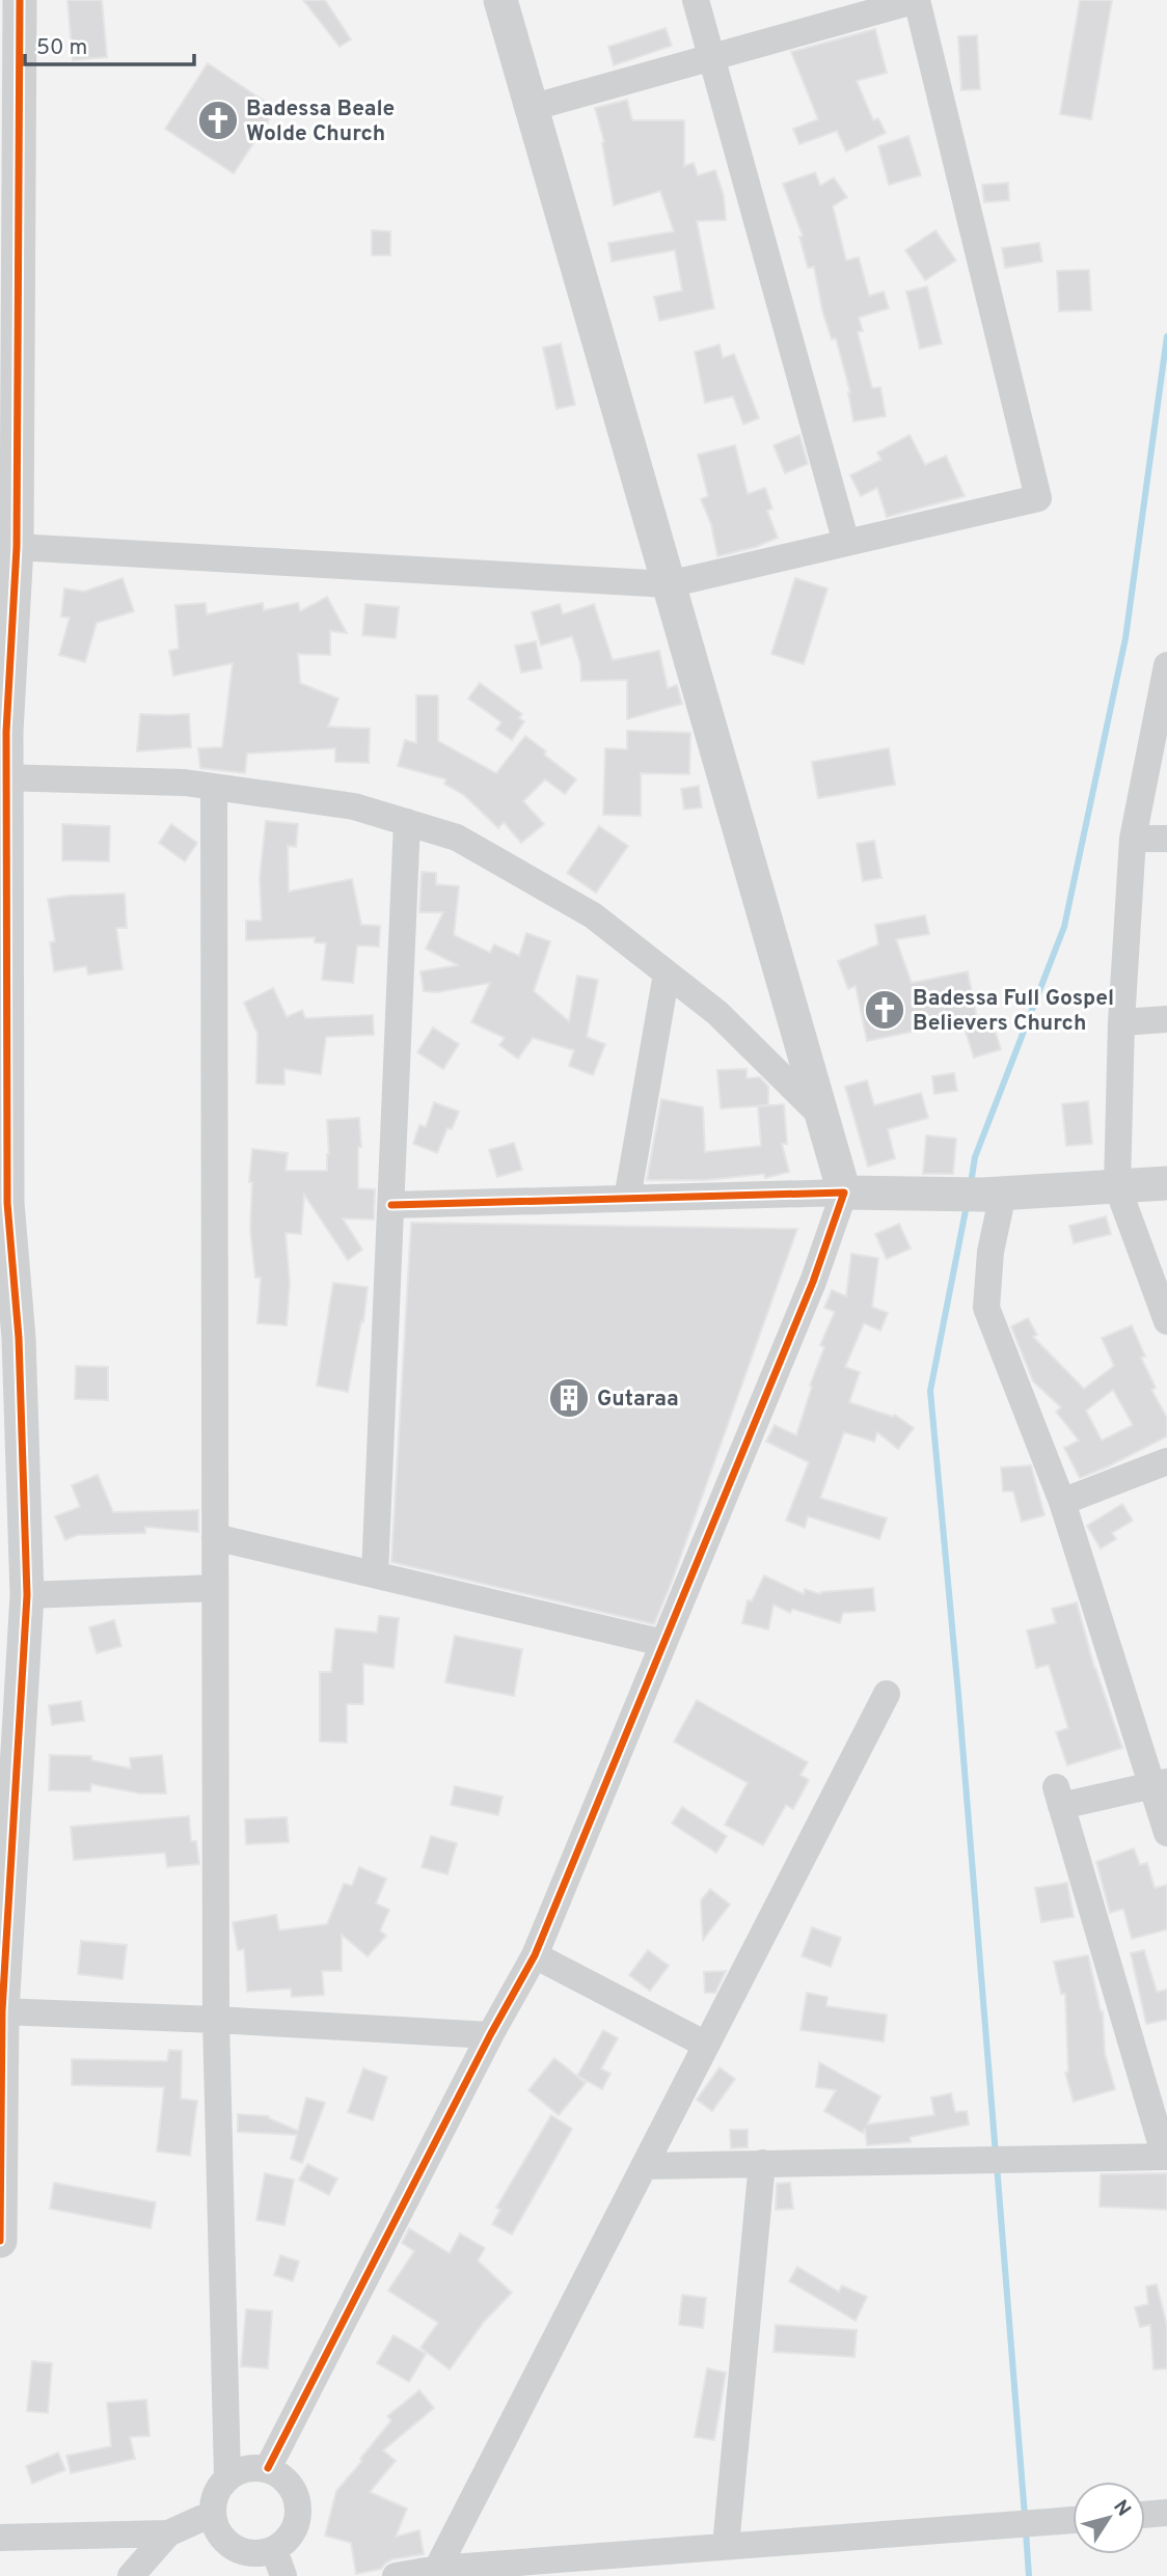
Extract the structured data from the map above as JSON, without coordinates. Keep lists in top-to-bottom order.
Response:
{
  "places": {
    "church": ["Badessa Beale Wolde Church", "Badessa Full Gospel Believers Church"],
    "building": ["Gutaraa"]
  },
  "scale_bar": "50 m",
  "north": "top right"
}
